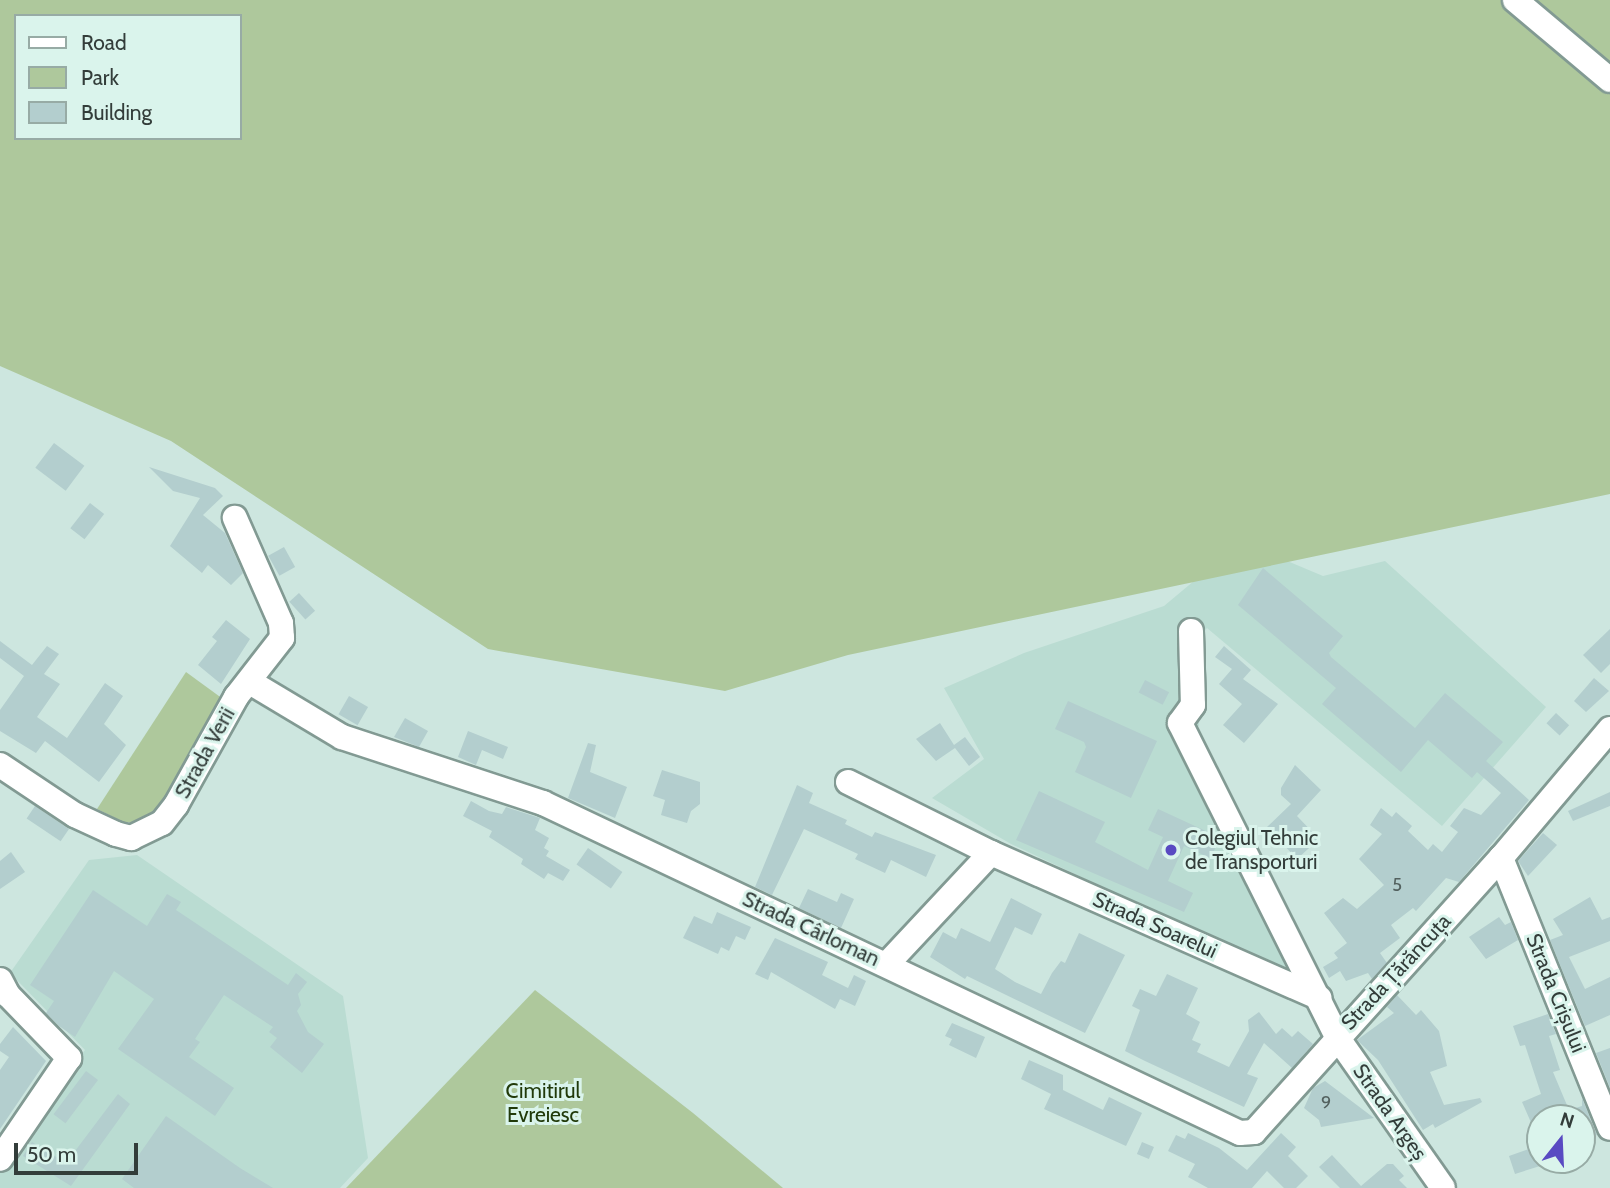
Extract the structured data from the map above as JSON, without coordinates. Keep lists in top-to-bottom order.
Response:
{
  "streets": {
    "street": [
      "Strada Verii",
      "Strada Soarelui",
      "Strada Cârloman",
      "Strada Țărăncuța",
      "Strada Crișului",
      "Strada Argeș"
    ]
  },
  "crossings": [
    ["Strada Verii", "Strada Cârloman"],
    ["Strada Soarelui", "Strada Țărăncuța"],
    ["Strada Cârloman", "Strada Țărăncuța"],
    ["Strada Cârloman", "Strada Argeș"],
    ["Strada Țărăncuța", "Strada Crișului"],
    ["Strada Țărăncuța", "Strada Argeș"]
  ],
  "parks": ["Cimitirul Evreiesc"],
  "places": ["Colegiul Tehnic de Transporturi"],
  "house_numbers": ["5", "9"],
  "legend": ["Road", "Park", "Building"],
  "scale_bar": "50 m",
  "north": "top"
}
